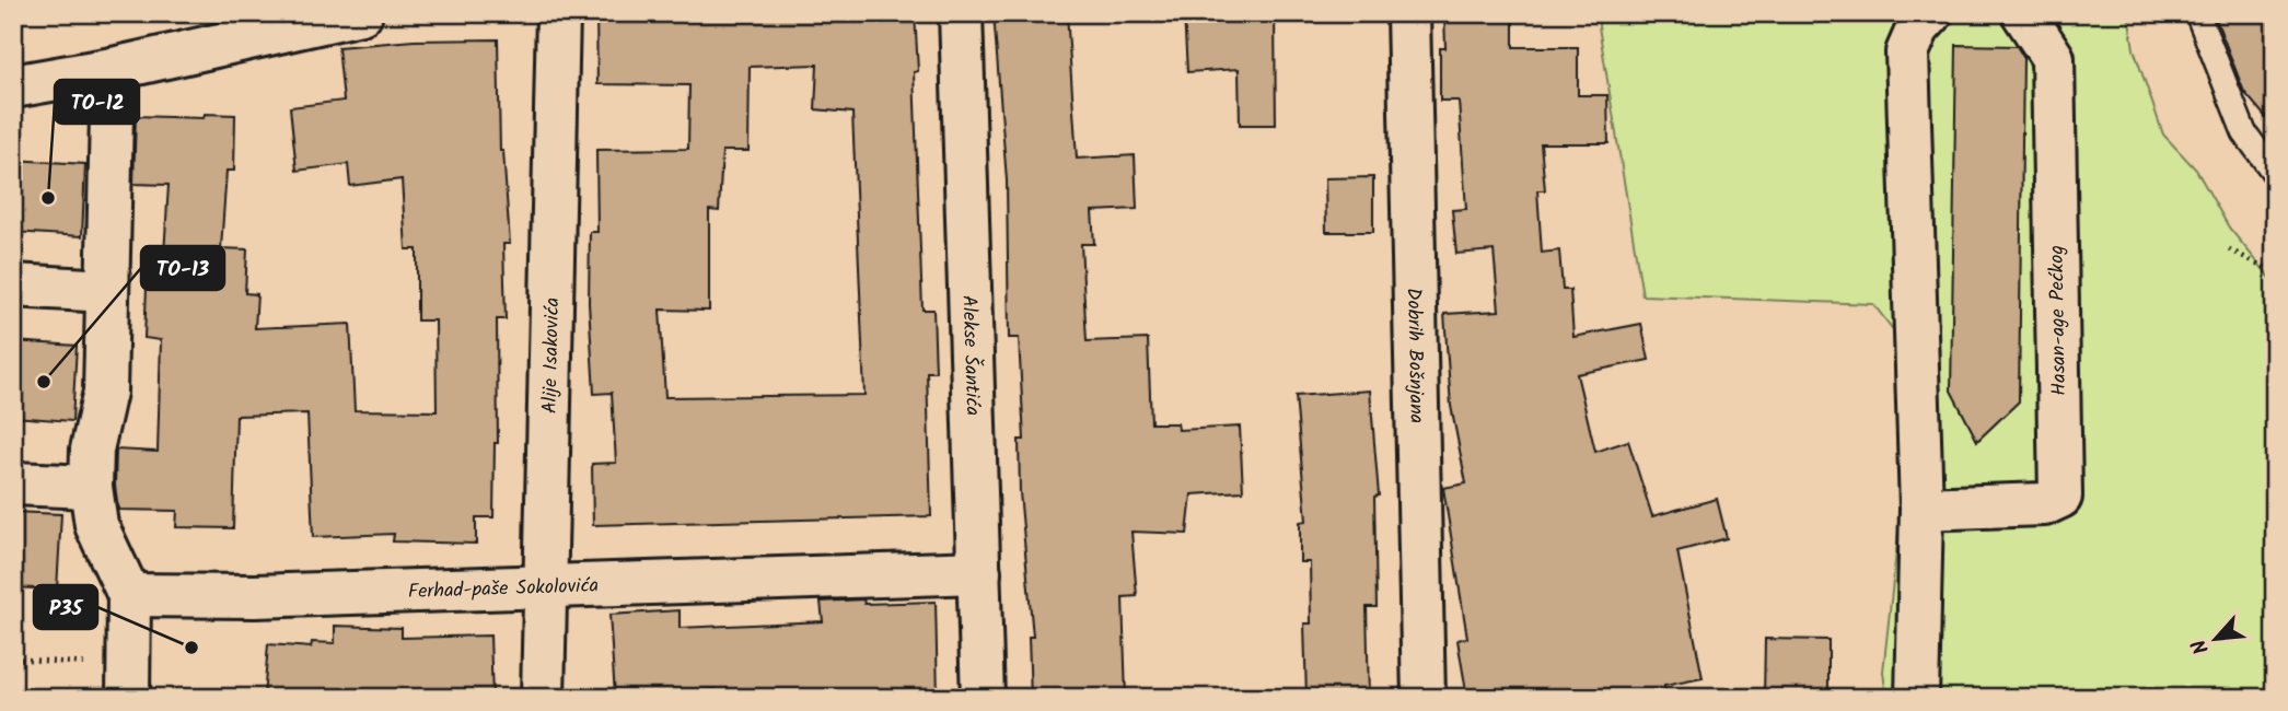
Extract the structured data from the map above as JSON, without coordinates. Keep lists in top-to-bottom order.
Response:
{
  "streets": {
    "street": [
      "Hasan-age Pećkog",
      "Alije Isakovića",
      "Alekse Šantića",
      "Dobrih Bošnjana",
      "Ferhad-paše Sokolovića"
    ]
  },
  "crossings": [
    ["Alije Isakovića", "Ferhad-paše Sokolovića"],
    ["Alekse Šantića", "Ferhad-paše Sokolovića"]
  ],
  "places": ["TO-12", "TO-13", "P35"],
  "north": "bottom left"
}
